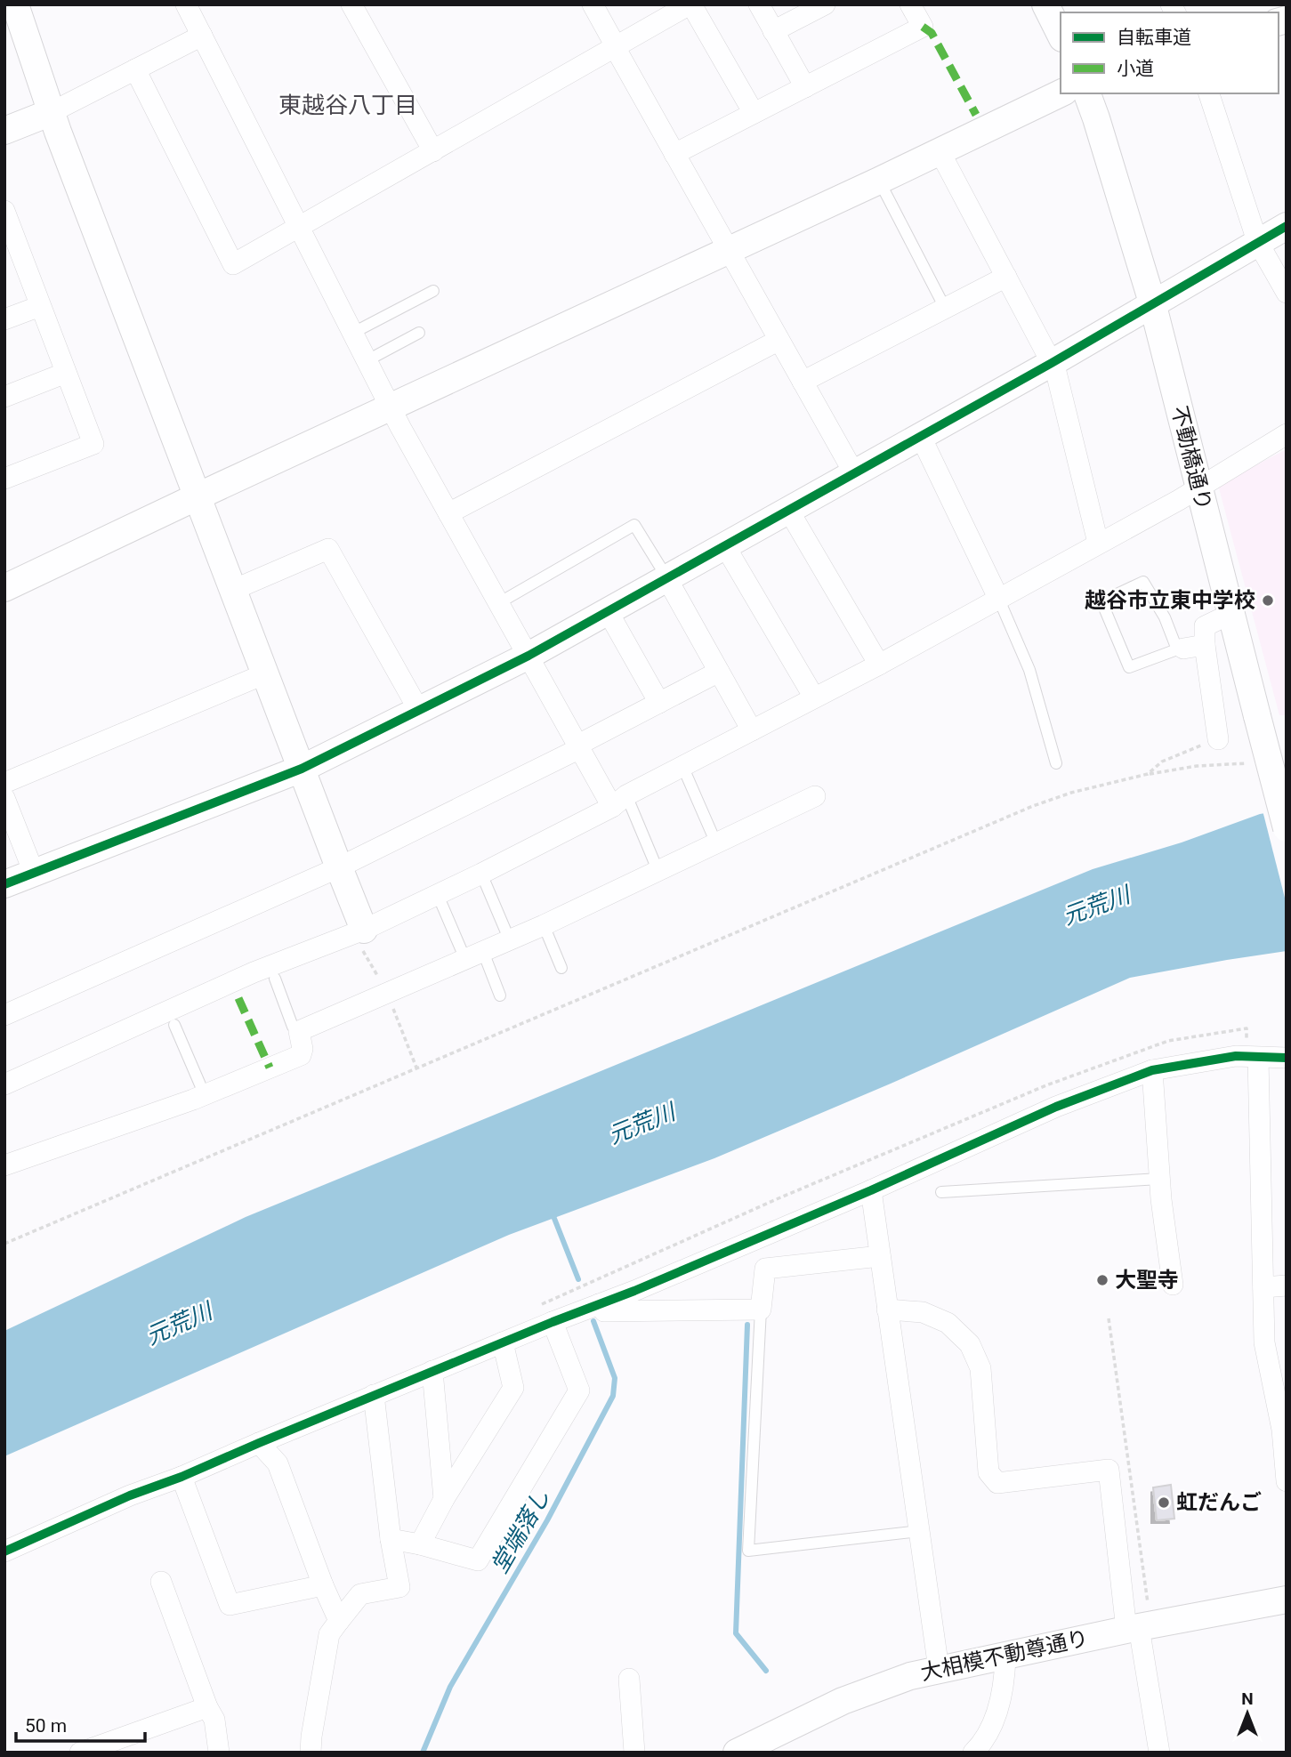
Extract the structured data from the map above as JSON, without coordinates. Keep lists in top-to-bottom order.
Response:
{
  "streets": {
    "street": ["不動橋通り", "大相模不動尊通り"]
  },
  "districts": ["東越谷八丁目"],
  "water": ["元荒川", "堂端落し"],
  "places": ["越谷市立東中学校", "大聖寺", "虹だんご"],
  "legend": ["自転車道", "小道"],
  "scale_bar": "50 m",
  "north": "top"
}
